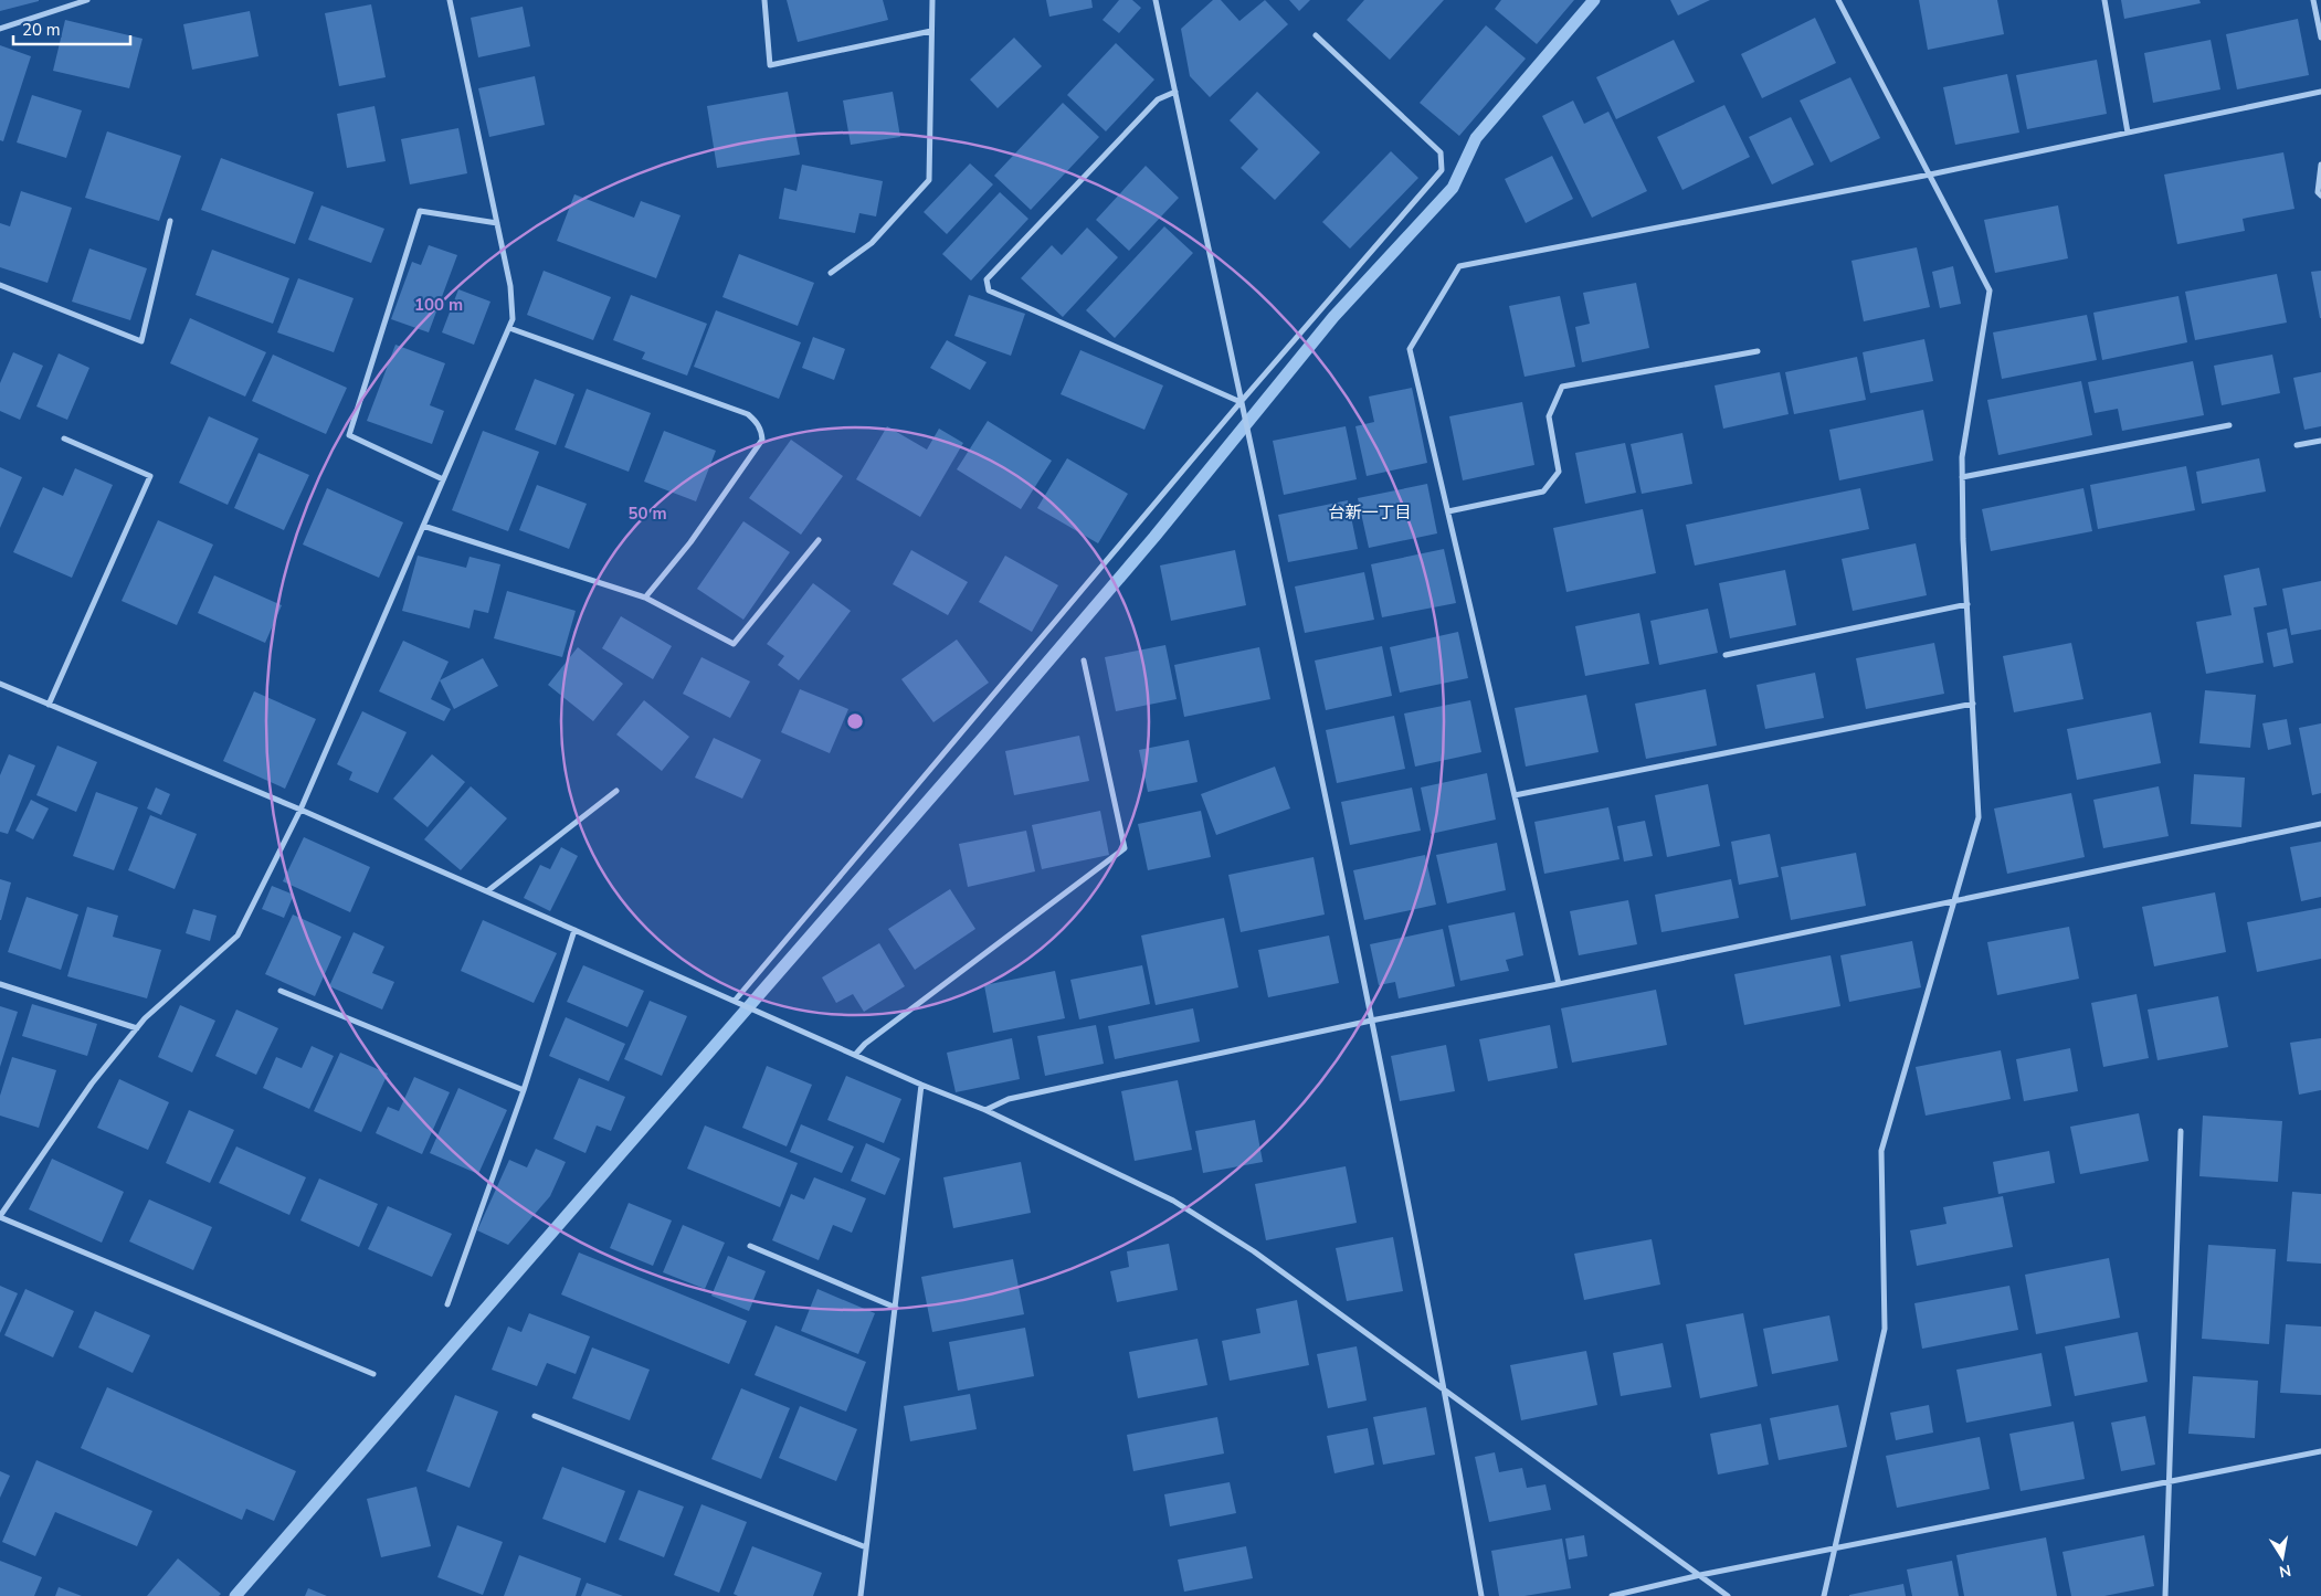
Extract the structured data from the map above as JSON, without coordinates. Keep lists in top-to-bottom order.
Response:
{
  "districts": ["台新一丁目"],
  "scale_bar": "20 m",
  "north": "bottom",
  "rings": ["100 m", "50 m"]
}
